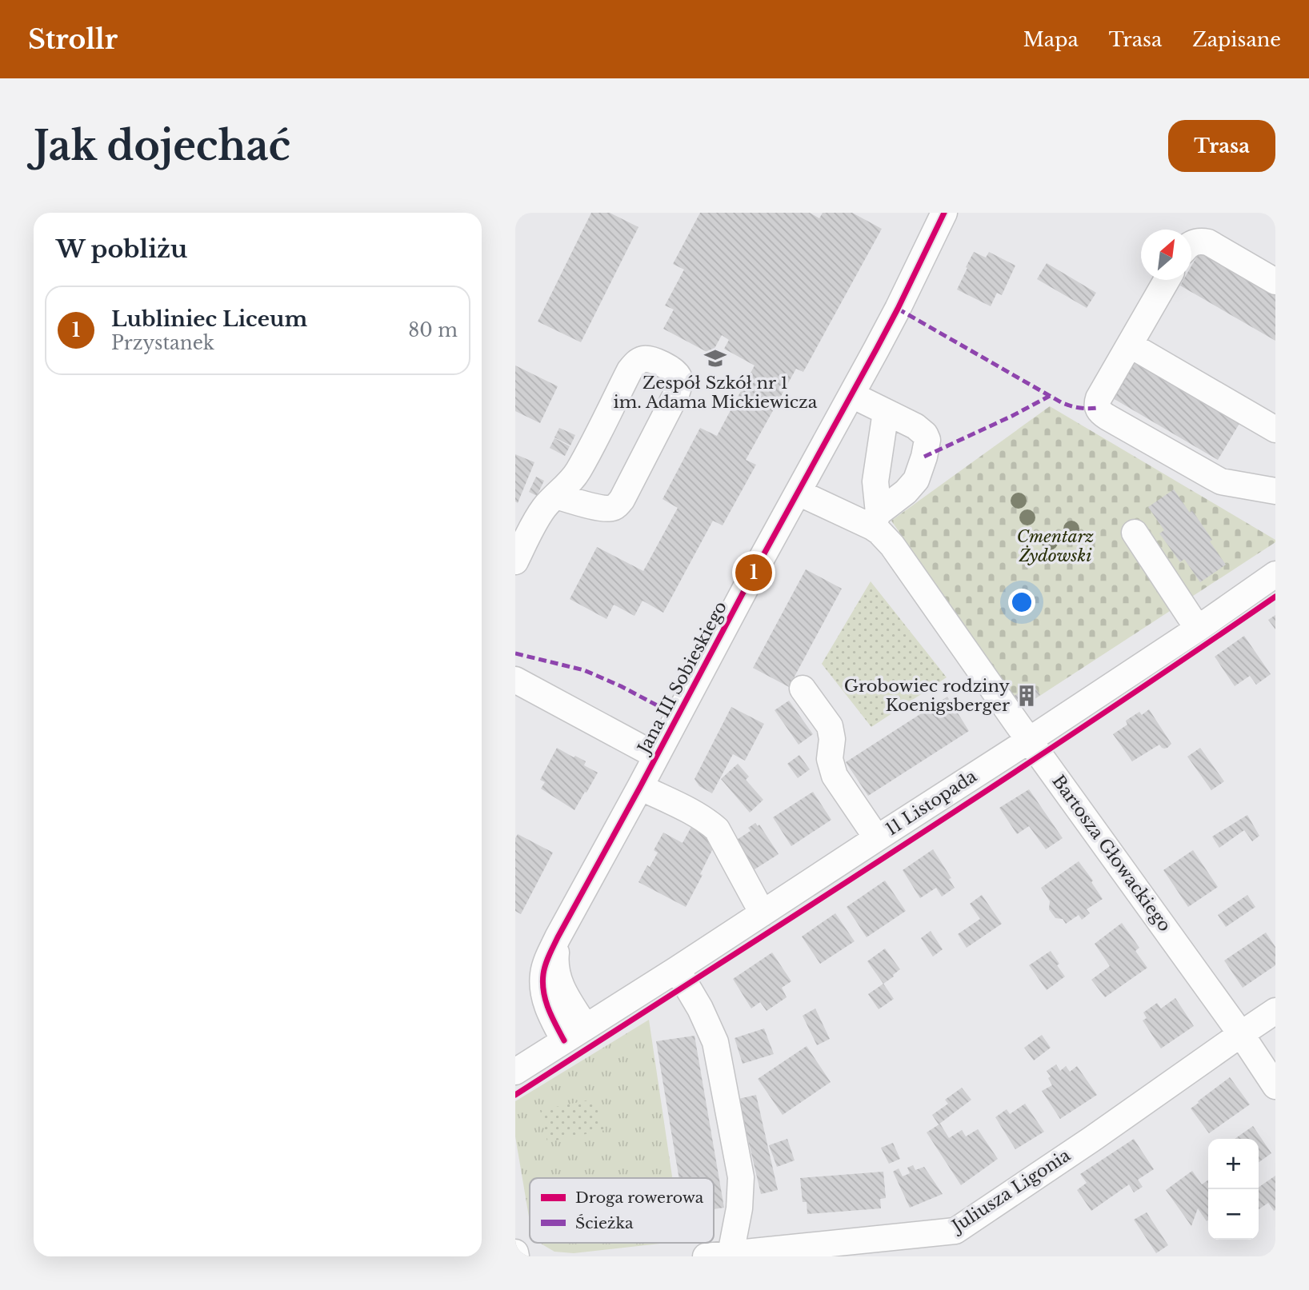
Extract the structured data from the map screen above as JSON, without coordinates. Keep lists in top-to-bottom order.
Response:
{
  "streets": {
    "street": [
      "Jana III Sobieskiego",
      "11 Listopada",
      "Bartosza Głowackiego",
      "Juliusza Ligonia"
    ]
  },
  "crossings": [
    ["Jana III Sobieskiego", "11 Listopada"],
    ["Jana III Sobieskiego", "Bartosza Głowackiego"],
    ["11 Listopada", "Bartosza Głowackiego"],
    ["Bartosza Głowackiego", "Juliusza Ligonia"]
  ],
  "parks": ["Cmentarz Żydowski"],
  "places": {
    "school or university": ["Zespół Szkół nr 1 im. Adama Mickiewicza"],
    "building": ["Grobowiec rodziny Koenigsberger"]
  },
  "legend": ["Droga rowerowa", "Ścieżka"],
  "north": "top right",
  "page": {
    "header": "Strollr",
    "nav": ["Mapa", "Trasa", "Zapisane"],
    "buttons": "Trasa",
    "title": "Jak dojechać",
    "heading": "W pobliżu",
    "list": [
      {
        "mark": "1",
        "name": "Lubliniec Liceum",
        "note": "Przystanek",
        "value": "80 m"
      }
    ],
    "pins": "1",
    "map_buttons": ["+", "−"]
  }
}
